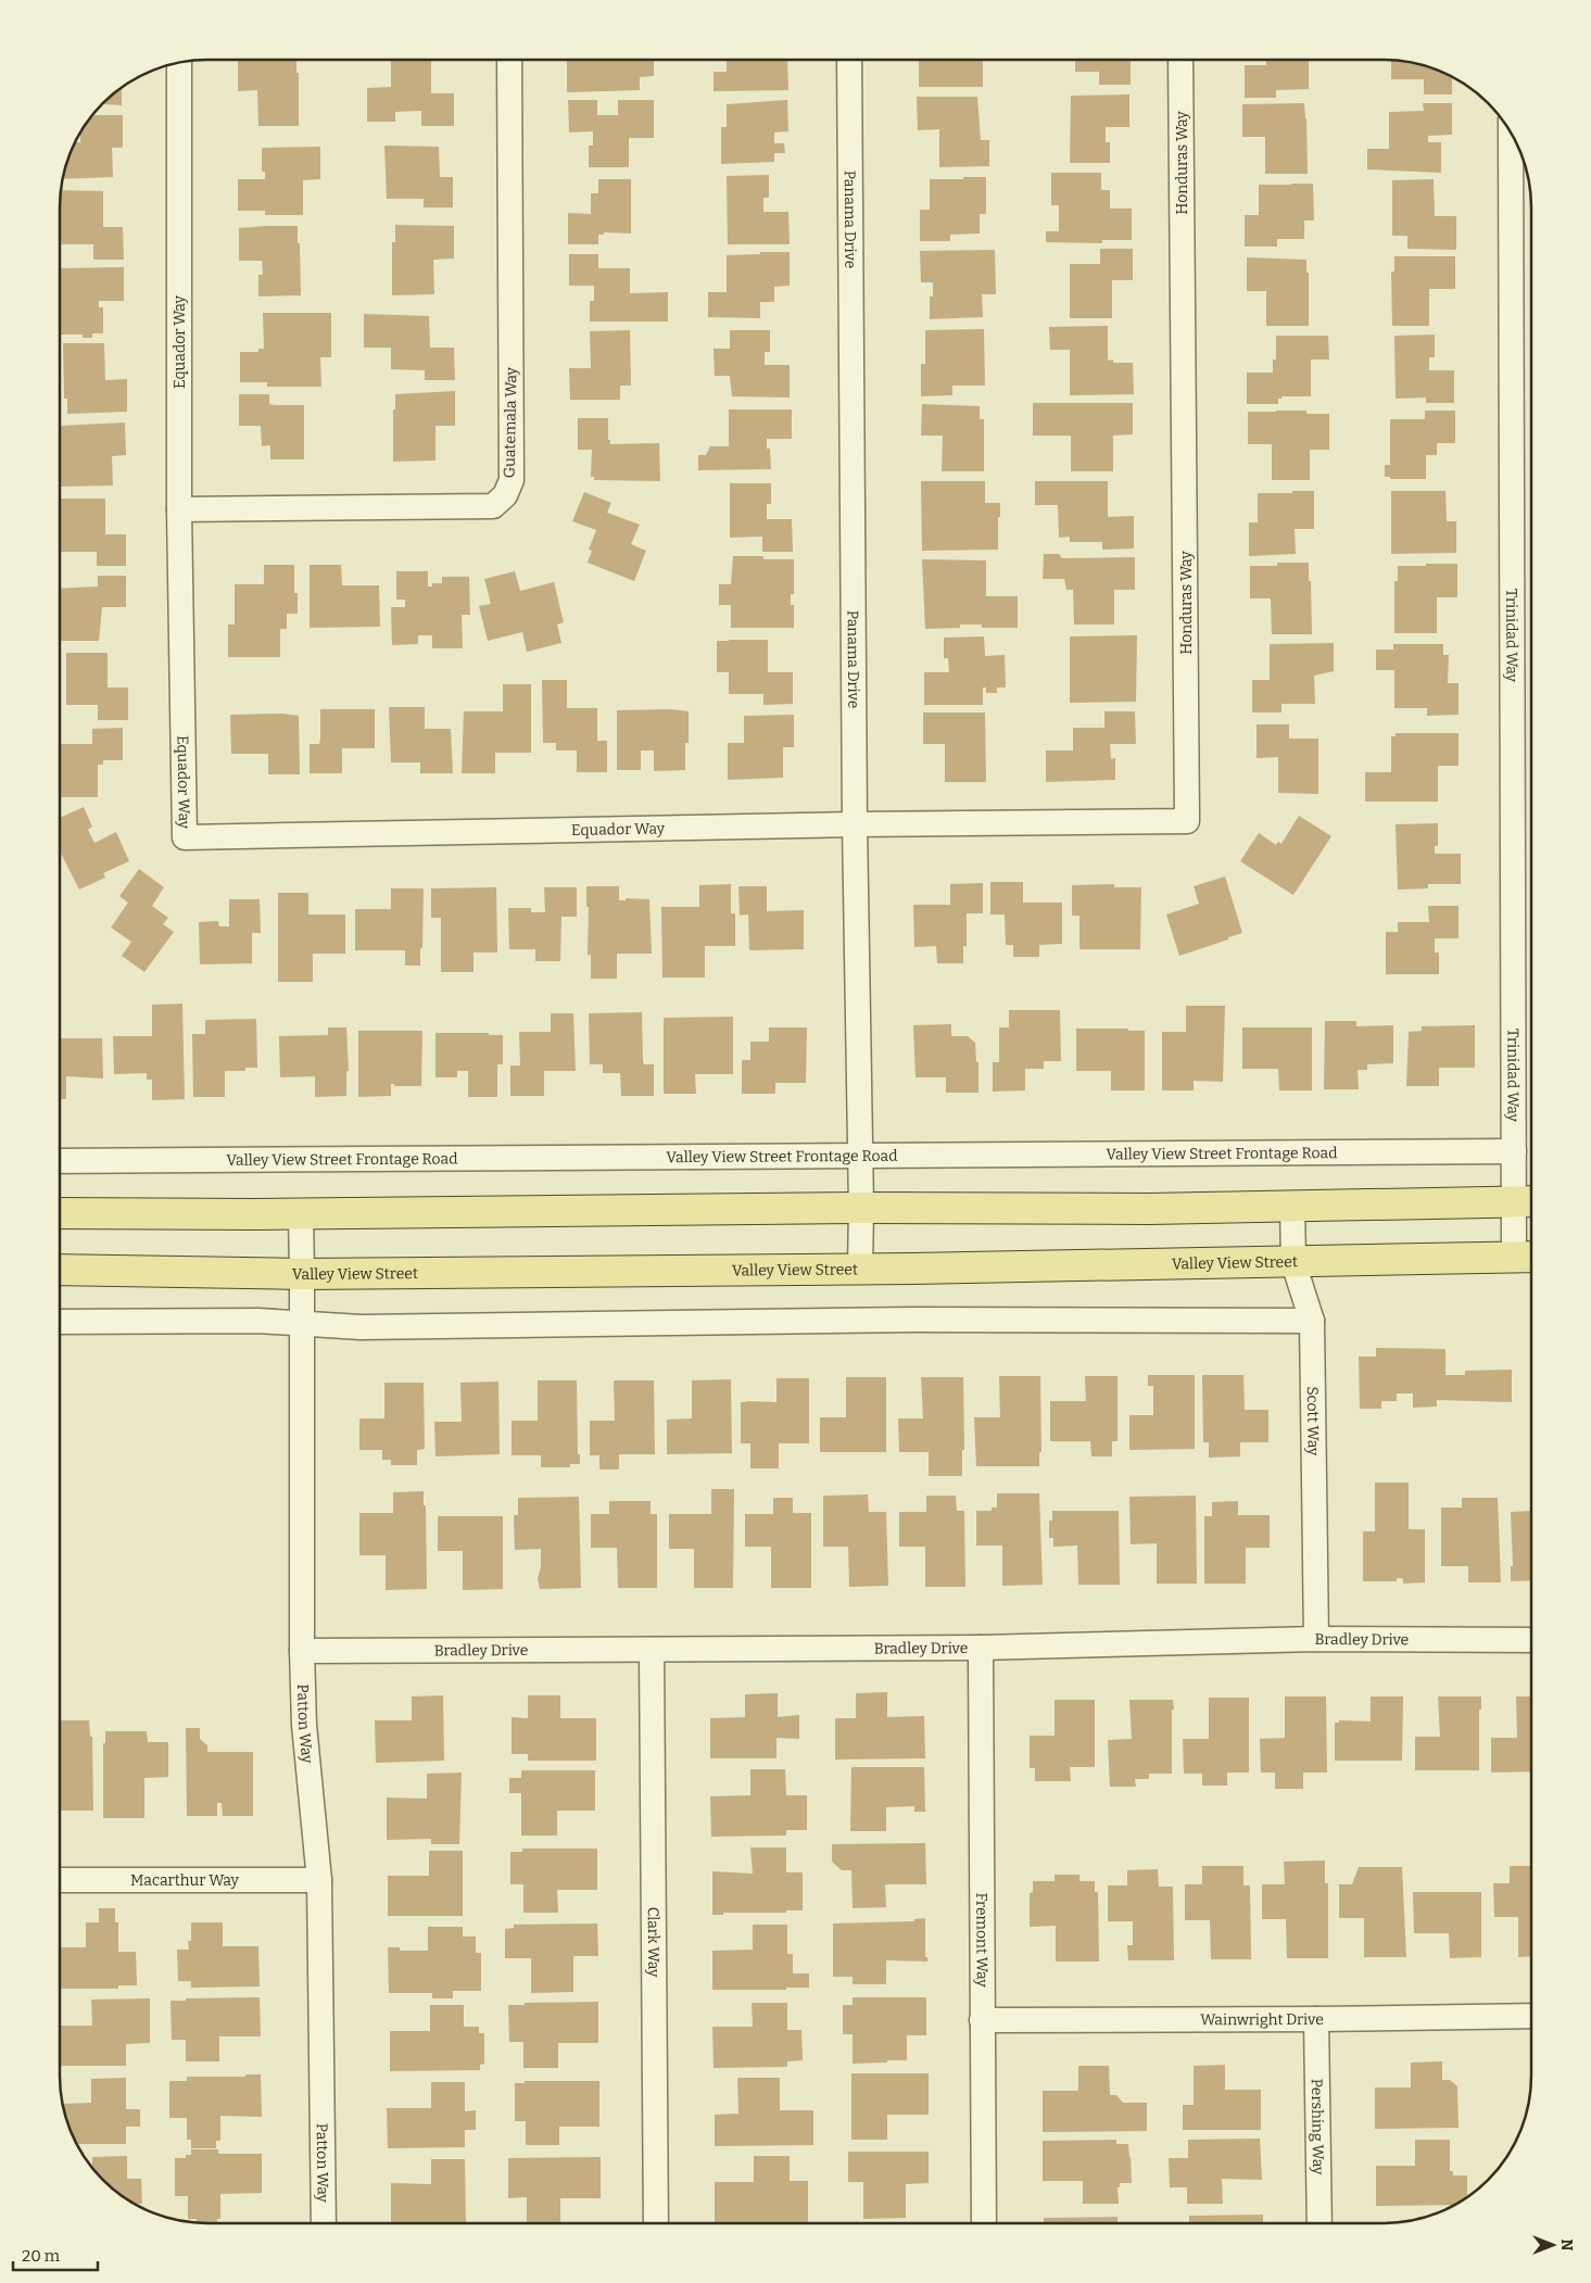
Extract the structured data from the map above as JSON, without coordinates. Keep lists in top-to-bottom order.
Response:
{
  "streets": {
    "main road": ["Valley View Street"],
    "street": [
      "Honduras Way",
      "Panama Drive",
      "Equador Way",
      "Guatemala Way",
      "Trinidad Way",
      "Valley View Street Frontage Road",
      "Scott Way",
      "Bradley Drive",
      "Patton Way",
      "Macarthur Way",
      "Fremont Way",
      "Clark Way",
      "Wainwright Drive",
      "Pershing Way"
    ]
  },
  "crossings": [
    ["Honduras Way", "Panama Drive"],
    ["Honduras Way", "Equador Way"],
    ["Panama Drive", "Equador Way"],
    ["Panama Drive", "Valley View Street Frontage Road"],
    ["Panama Drive", "Valley View Street"],
    ["Equador Way", "Guatemala Way"],
    ["Trinidad Way", "Valley View Street Frontage Road"],
    ["Trinidad Way", "Valley View Street"],
    ["Valley View Street", "Scott Way"],
    ["Valley View Street", "Patton Way"],
    ["Scott Way", "Bradley Drive"],
    ["Bradley Drive", "Patton Way"],
    ["Bradley Drive", "Fremont Way"],
    ["Bradley Drive", "Clark Way"],
    ["Patton Way", "Macarthur Way"],
    ["Fremont Way", "Wainwright Drive"],
    ["Wainwright Drive", "Pershing Way"]
  ],
  "scale_bar": "20 m",
  "north": "right"
}
